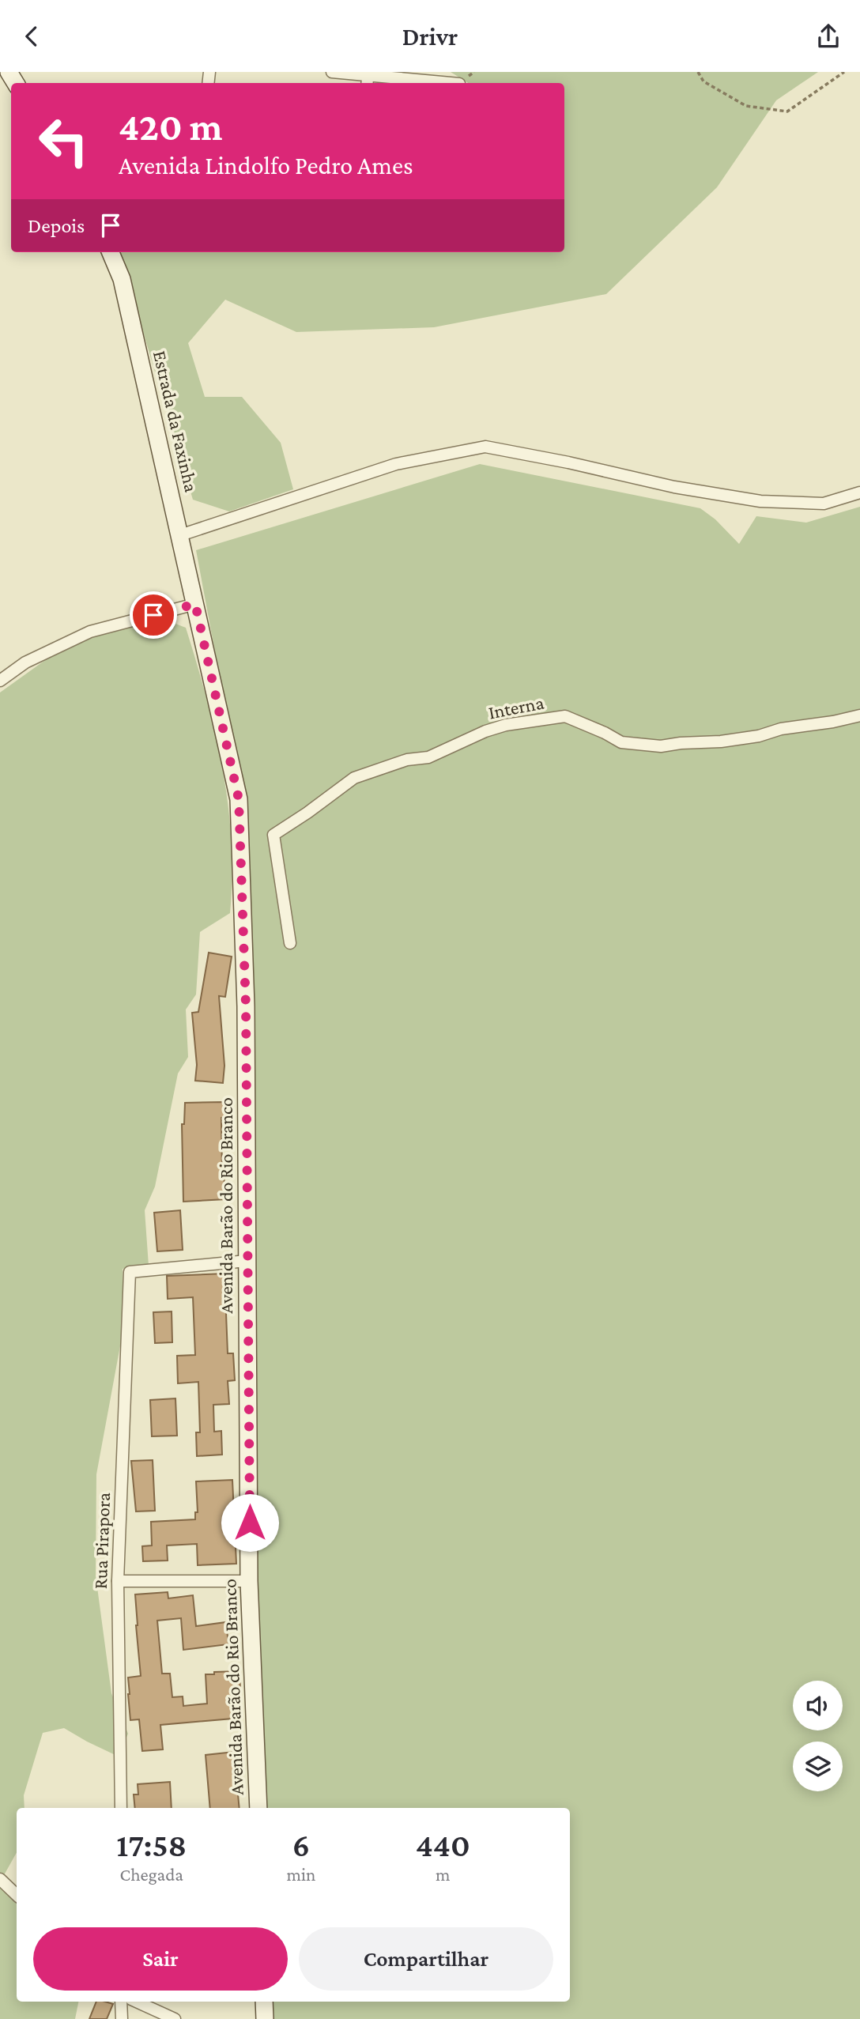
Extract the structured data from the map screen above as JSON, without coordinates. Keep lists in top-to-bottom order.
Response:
{
  "streets": {
    "street": [
      "Estrada da Faxinha",
      "Interna",
      "Avenida Barão do Rio Branco",
      "Rua Pirapora"
    ]
  },
  "crossings": [
    ["Estrada da Faxinha", "Avenida Barão do Rio Branco"],
    ["Avenida Barão do Rio Branco", "Rua Pirapora"]
  ],
  "page": {
    "header": "Drivr",
    "turn": ["420 m", "Avenida Lindolfo Pedro Ames"],
    "then": "Depois",
    "eta": [
      "17:58",
      "Chegada",
      "6",
      "min",
      "440",
      "m"
    ],
    "buttons": ["Sair", "Compartilhar"]
  }
}
